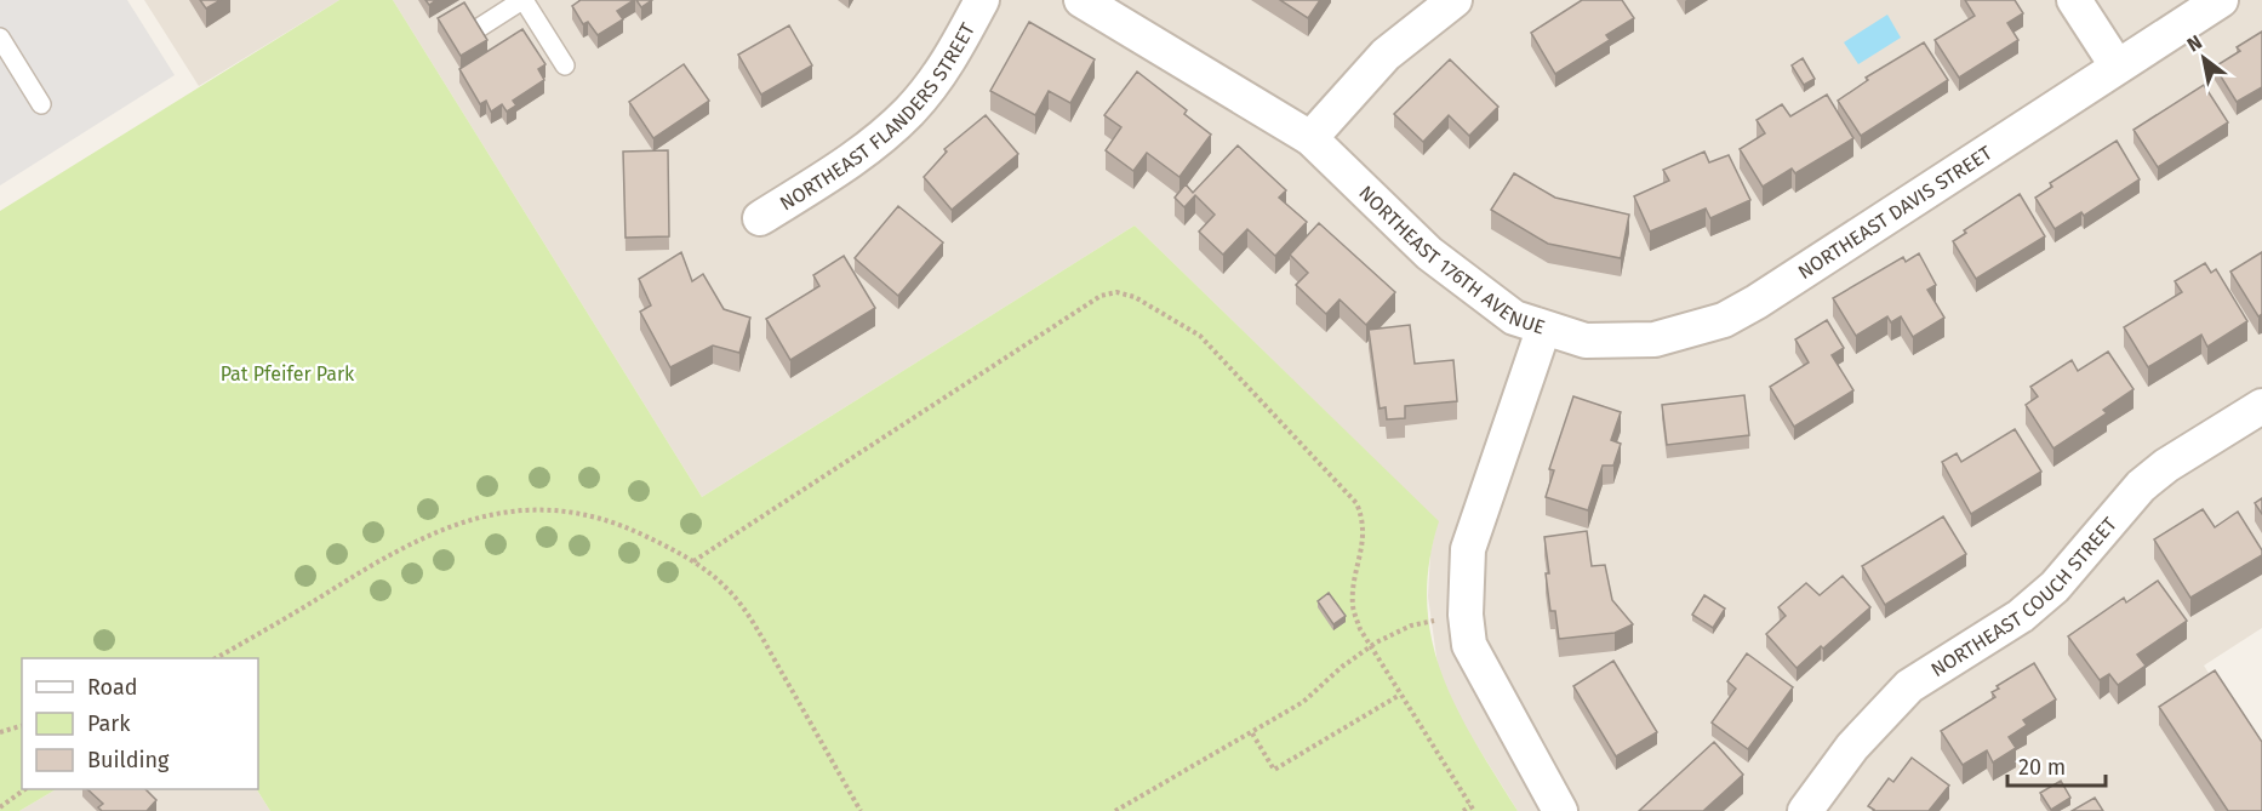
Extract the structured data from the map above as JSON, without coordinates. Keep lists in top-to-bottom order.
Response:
{
  "streets": {
    "street": [
      "NORTHEAST FLANDERS STREET",
      "NORTHEAST DAVIS STREET",
      "NORTHEAST 176TH AVENUE",
      "NORTHEAST COUCH STREET"
    ]
  },
  "crossings": [
    ["NORTHEAST DAVIS STREET", "NORTHEAST 176TH AVENUE"]
  ],
  "parks": ["Pat Pfeifer Park"],
  "legend": ["Road", "Park", "Building"],
  "scale_bar": "20 m",
  "north": "top left"
}
